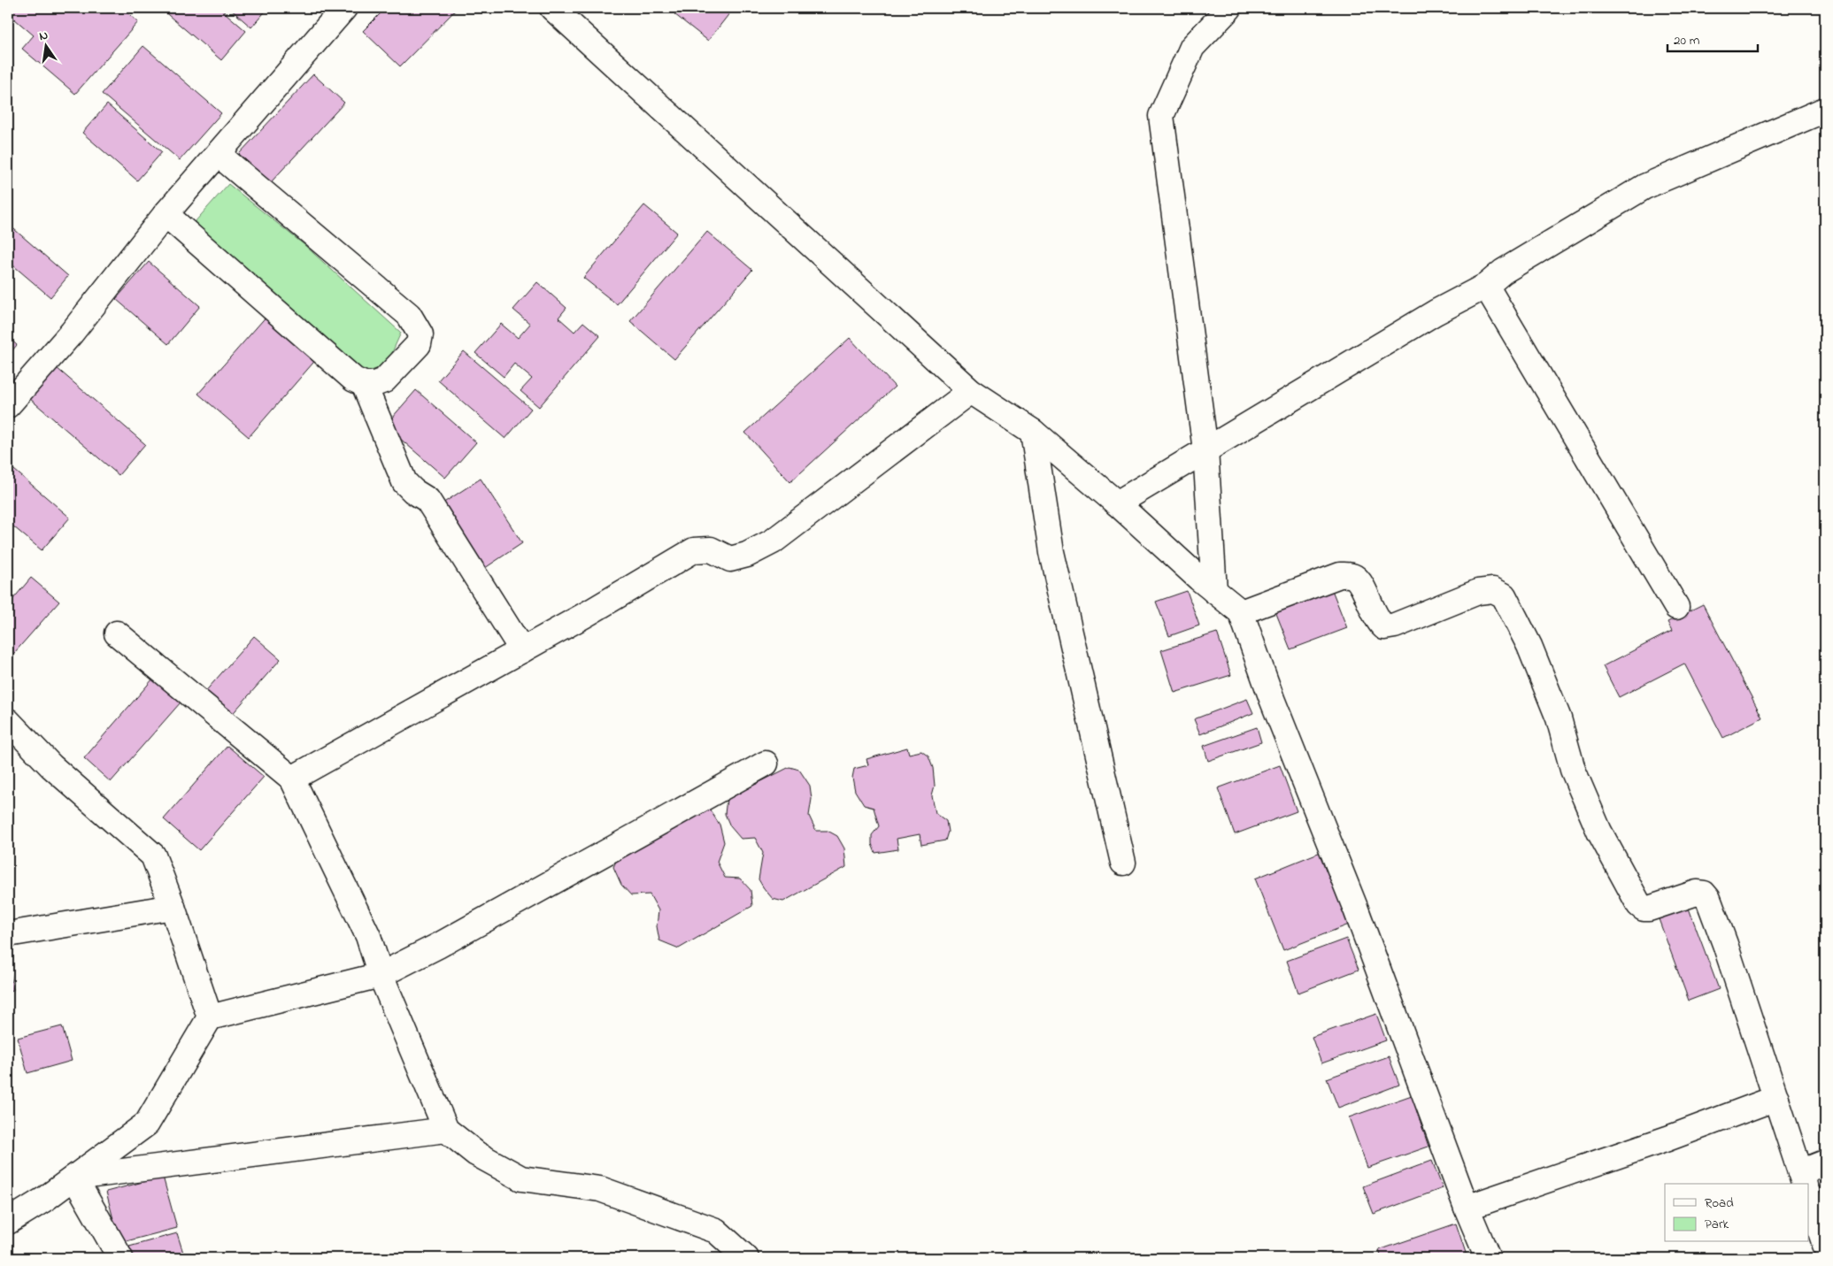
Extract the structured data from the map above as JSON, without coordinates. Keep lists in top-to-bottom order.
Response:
{
  "legend": ["Road", "Park"],
  "scale_bar": "20 m",
  "north": "top"
}
